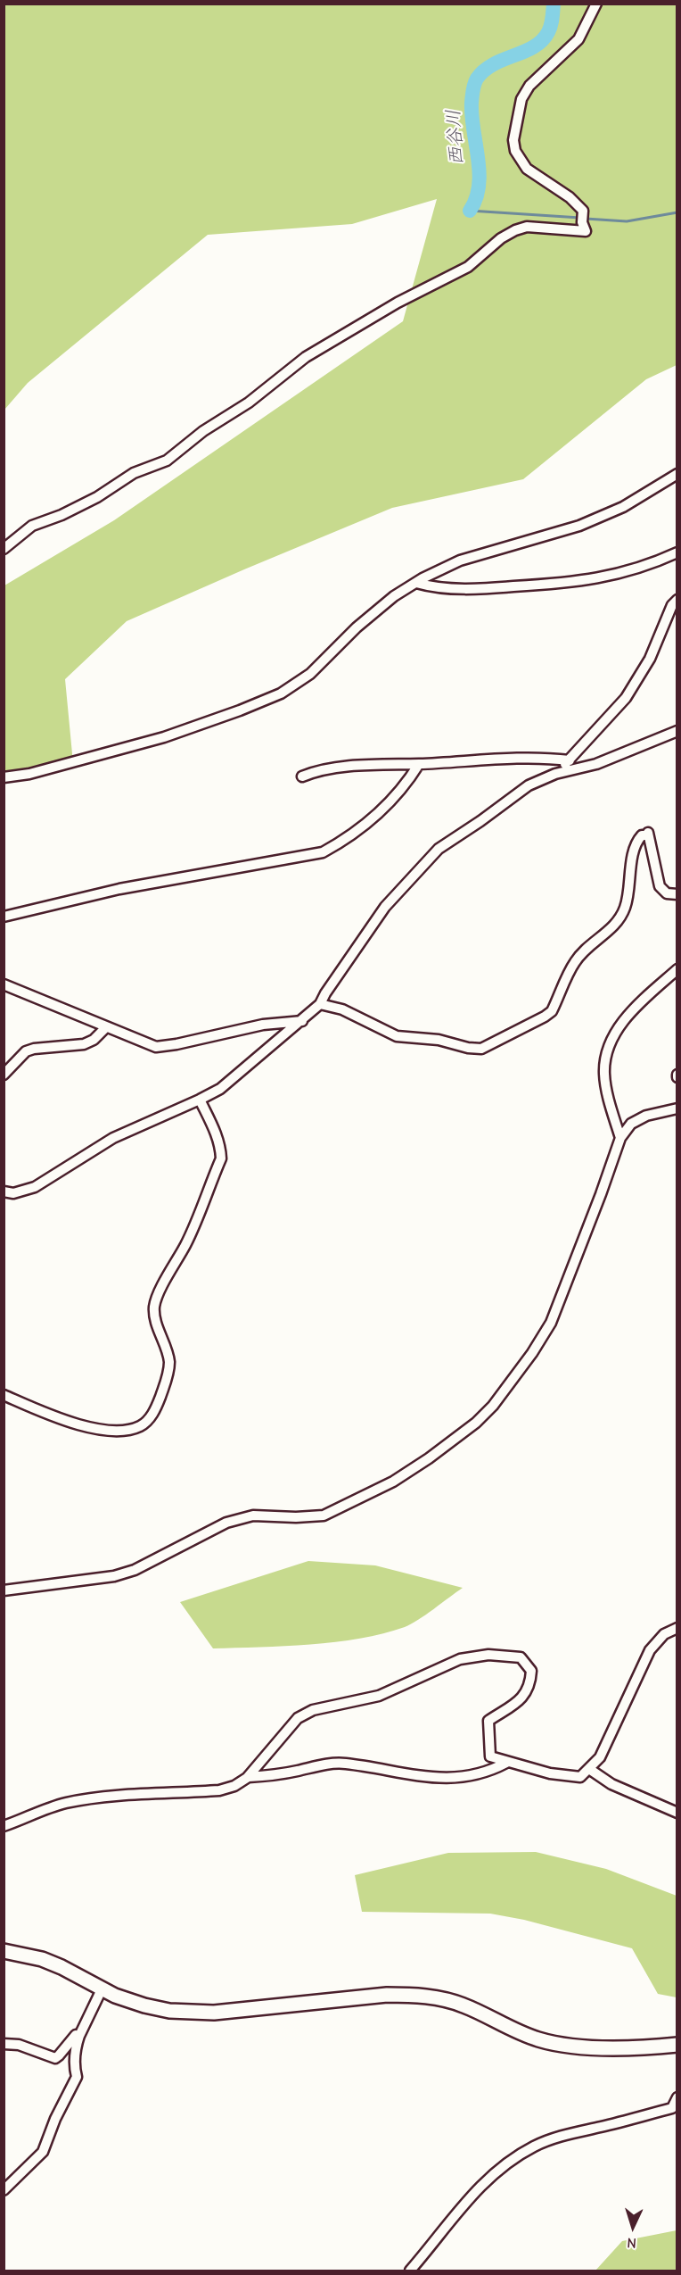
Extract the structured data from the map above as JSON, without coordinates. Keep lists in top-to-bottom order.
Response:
{
  "water": ["西谷川"],
  "north": "bottom"
}
